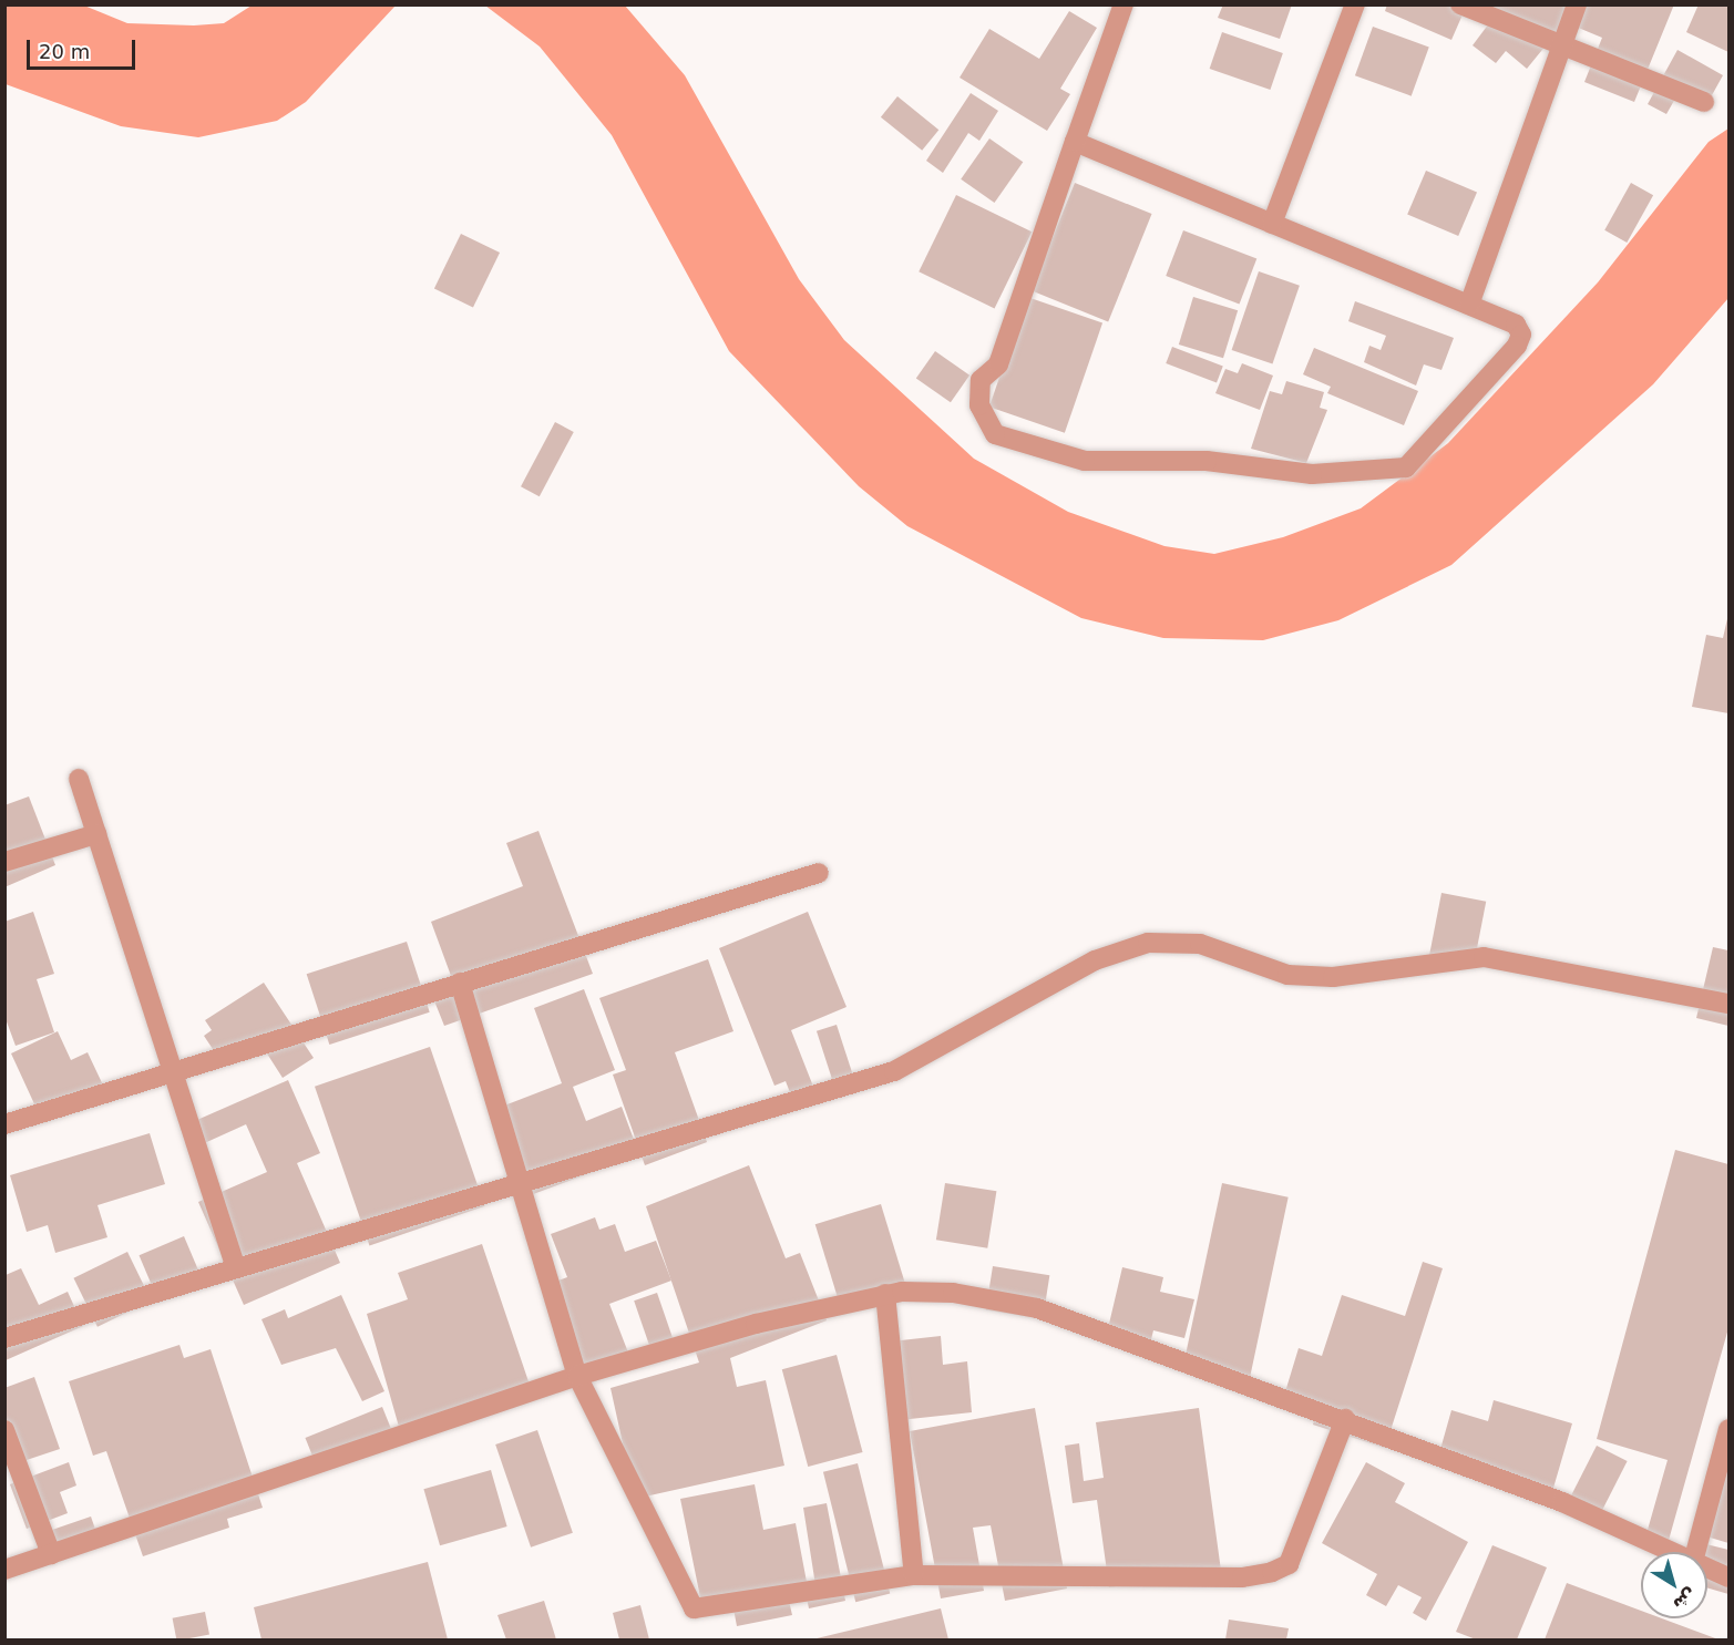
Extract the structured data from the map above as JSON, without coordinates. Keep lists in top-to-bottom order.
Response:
{
  "scale_bar": "20 m",
  "north": "bottom right"
}
